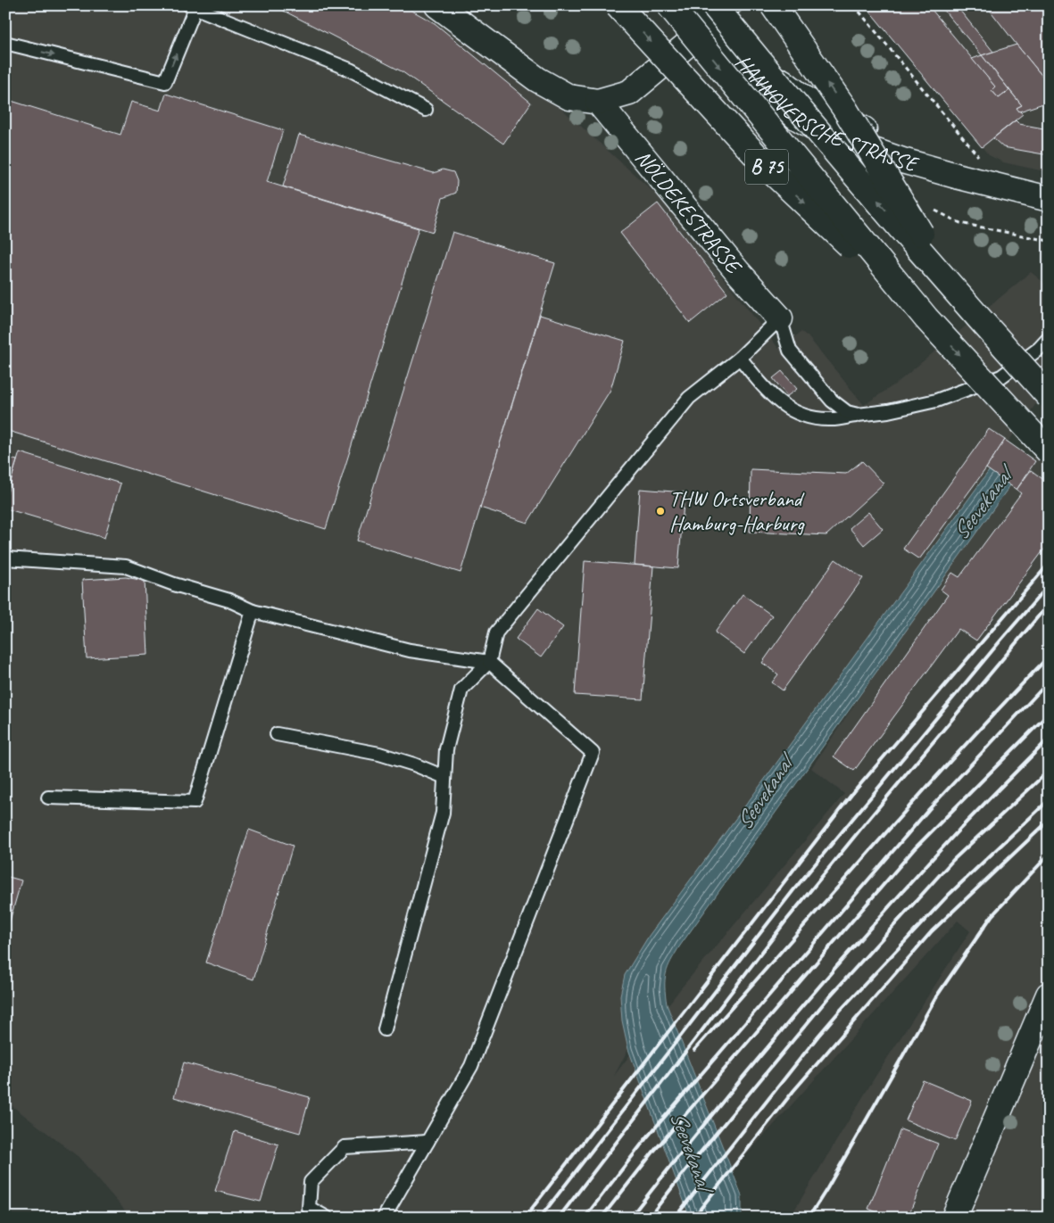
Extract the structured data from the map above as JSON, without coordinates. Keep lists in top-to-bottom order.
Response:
{
  "streets": {
    "main road": ["HANNOVERSCHE STRASSE", "B 75", "NÖLDEKESTRASSE"]
  },
  "water": ["Seevekanal"],
  "places": ["THW Ortsverband Hamburg-Harburg"]
}
